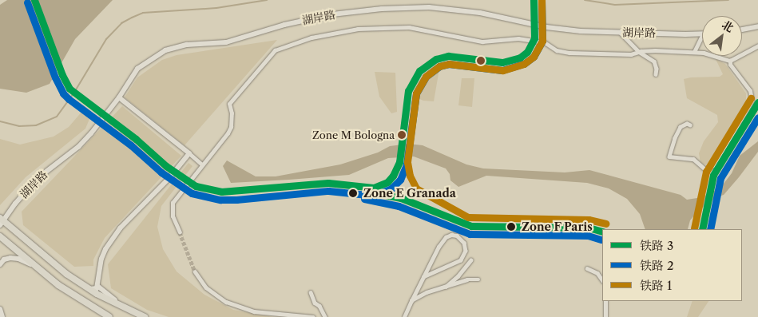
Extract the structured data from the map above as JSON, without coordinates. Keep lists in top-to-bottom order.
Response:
{
  "streets": {
    "street": ["湖岸路"]
  },
  "places": ["Zone M Bologna", "Zone E Granada", "Zone F Paris"],
  "lines": ["rail line 3", "rail line 2", "rail line 1"],
  "legend": ["铁路 3", "铁路 2", "铁路 1"],
  "north": "top right"
}
